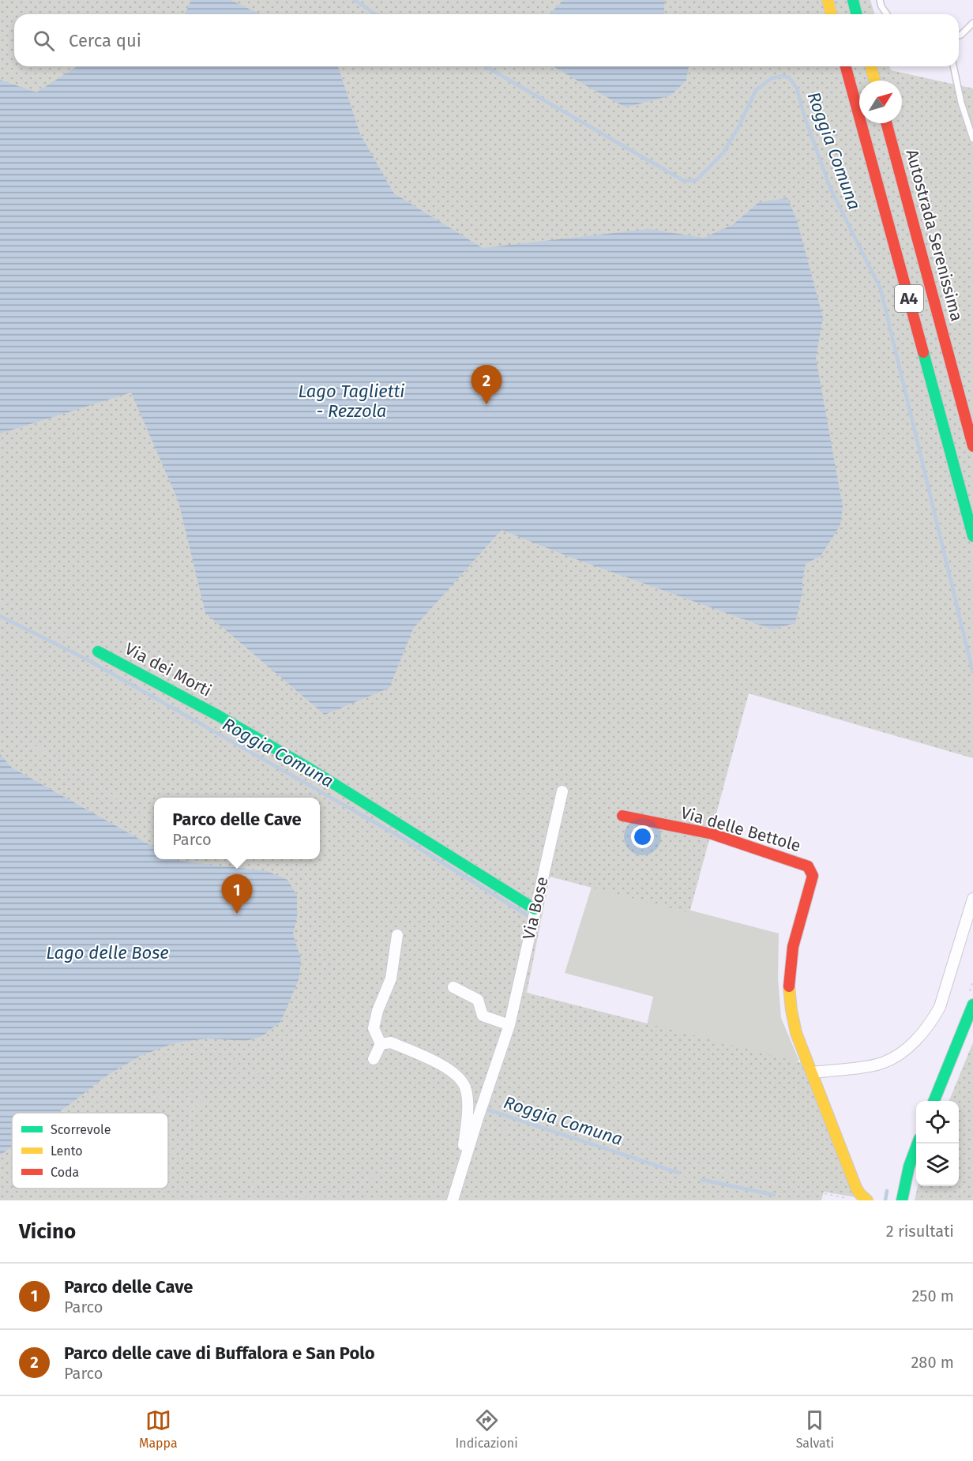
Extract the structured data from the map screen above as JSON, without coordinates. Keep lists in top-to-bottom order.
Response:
{
  "streets": {
    "main road": [
      "Autostrada Serenissima",
      "A4",
      "Via dei Morti",
      "Via delle Bettole"
    ],
    "street": ["Via Bose"]
  },
  "crossings": [
    ["Via dei Morti", "Via Bose"]
  ],
  "water": ["Roggia Comuna", "Lago Taglietti - Rezzola", "Lago delle Bose"],
  "legend": ["Scorrevole", "Lento", "Coda"],
  "north": "top right",
  "page": {
    "search": "Cerca qui",
    "pins": ["2", "1"],
    "popup": ["Parco delle Cave", "Parco"],
    "heading": ["Vicino", "2 risultati"],
    "list": [
      {
        "mark": "1",
        "name": "Parco delle Cave",
        "note": "Parco",
        "value": "250 m"
      },
      {
        "mark": "2",
        "name": "Parco delle cave di Buffalora e San Polo",
        "note": "Parco",
        "value": "280 m"
      }
    ],
    "nav": ["Mappa", "Indicazioni", "Salvati"]
  }
}
